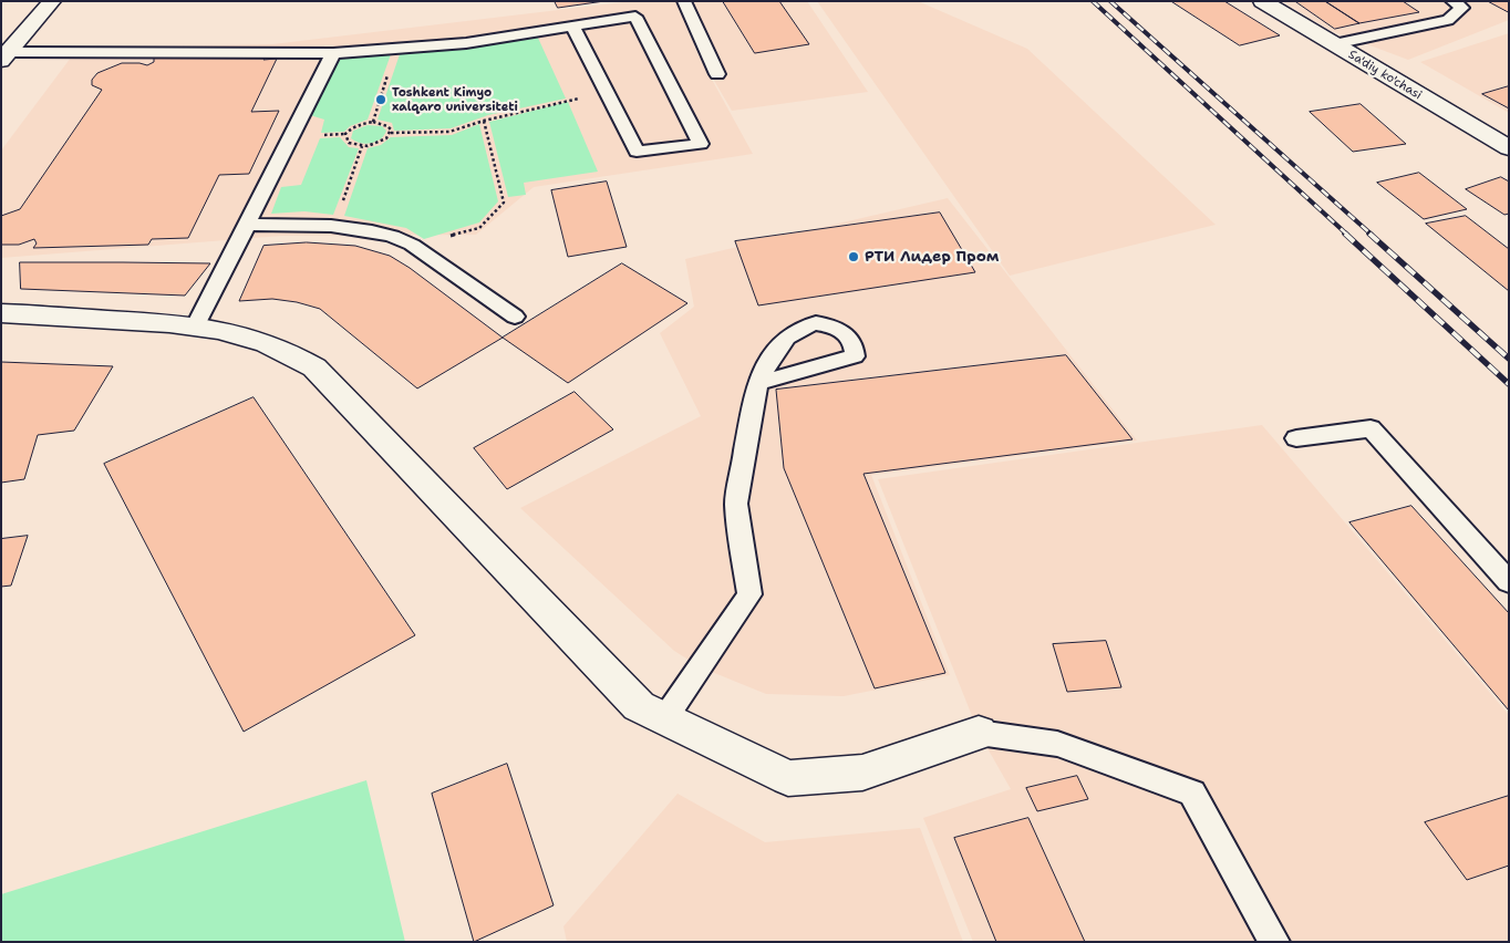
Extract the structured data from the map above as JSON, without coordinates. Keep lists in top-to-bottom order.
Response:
{
  "streets": {
    "street": ["Sa'diy ko'chasi"]
  },
  "places": ["Toshkent Kimyo xalqaro universiteti", "РТИ Лидер Пром"]
}
